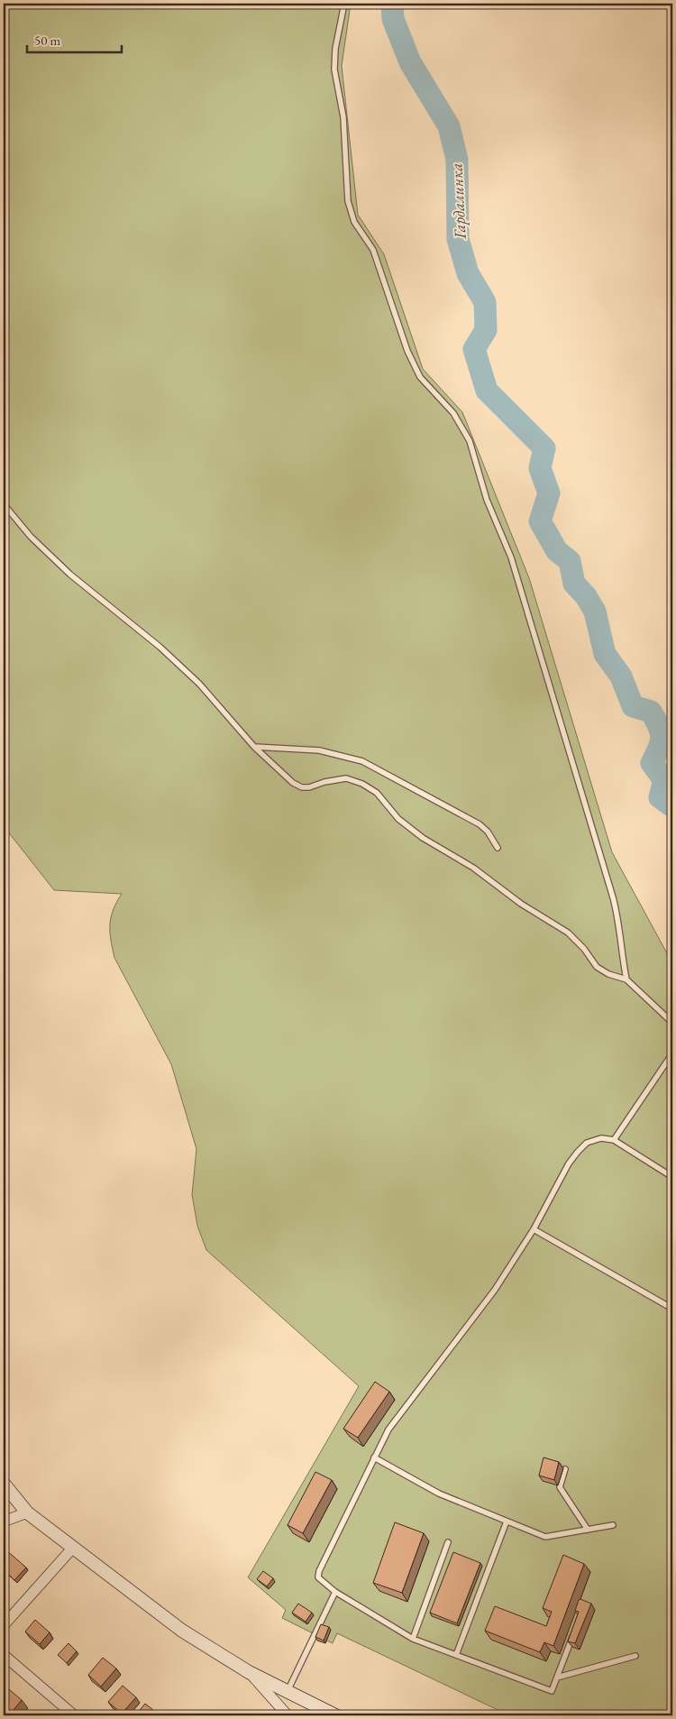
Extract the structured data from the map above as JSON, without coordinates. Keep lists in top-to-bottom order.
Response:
{
  "water": ["Гардалинка"],
  "scale_bar": "50 m"
}
